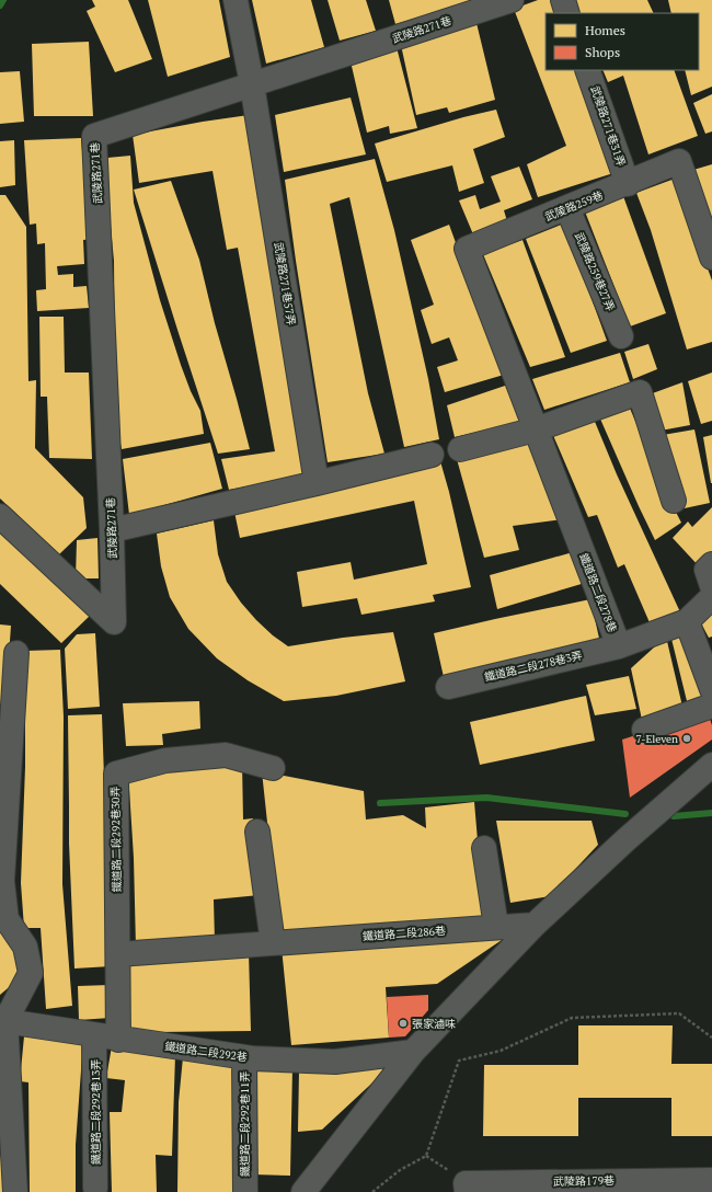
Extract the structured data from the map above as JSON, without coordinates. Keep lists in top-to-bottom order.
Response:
{
  "streets": {
    "street": [
      "武陵路271巷",
      "武陵路271巷31弄",
      "武陵路259巷",
      "武陵路259巷27弄",
      "武陵路271巷57弄",
      "鐵道路二段278巷",
      "鐵道路二段278巷3弄",
      "鐵道路二段292巷30弄",
      "鐵道路二段286巷",
      "鐵道路二段292巷",
      "鐵道路二段292巷13弄",
      "鐵道路二段292巷11弄",
      "武陵路179巷"
    ]
  },
  "crossings": [
    ["武陵路271巷", "武陵路271巷57弄"],
    ["武陵路271巷31弄", "武陵路259巷"],
    ["武陵路259巷", "武陵路259巷27弄"],
    ["武陵路259巷", "鐵道路二段278巷"],
    ["鐵道路二段278巷", "鐵道路二段278巷3弄"],
    ["鐵道路二段292巷30弄", "鐵道路二段286巷"],
    ["鐵道路二段292巷30弄", "鐵道路二段292巷"],
    ["鐵道路二段292巷", "鐵道路二段292巷13弄"],
    ["鐵道路二段292巷", "鐵道路二段292巷11弄"]
  ],
  "places": ["7-Eleven", "張家滷味"],
  "legend": ["Homes", "Shops"]
}
